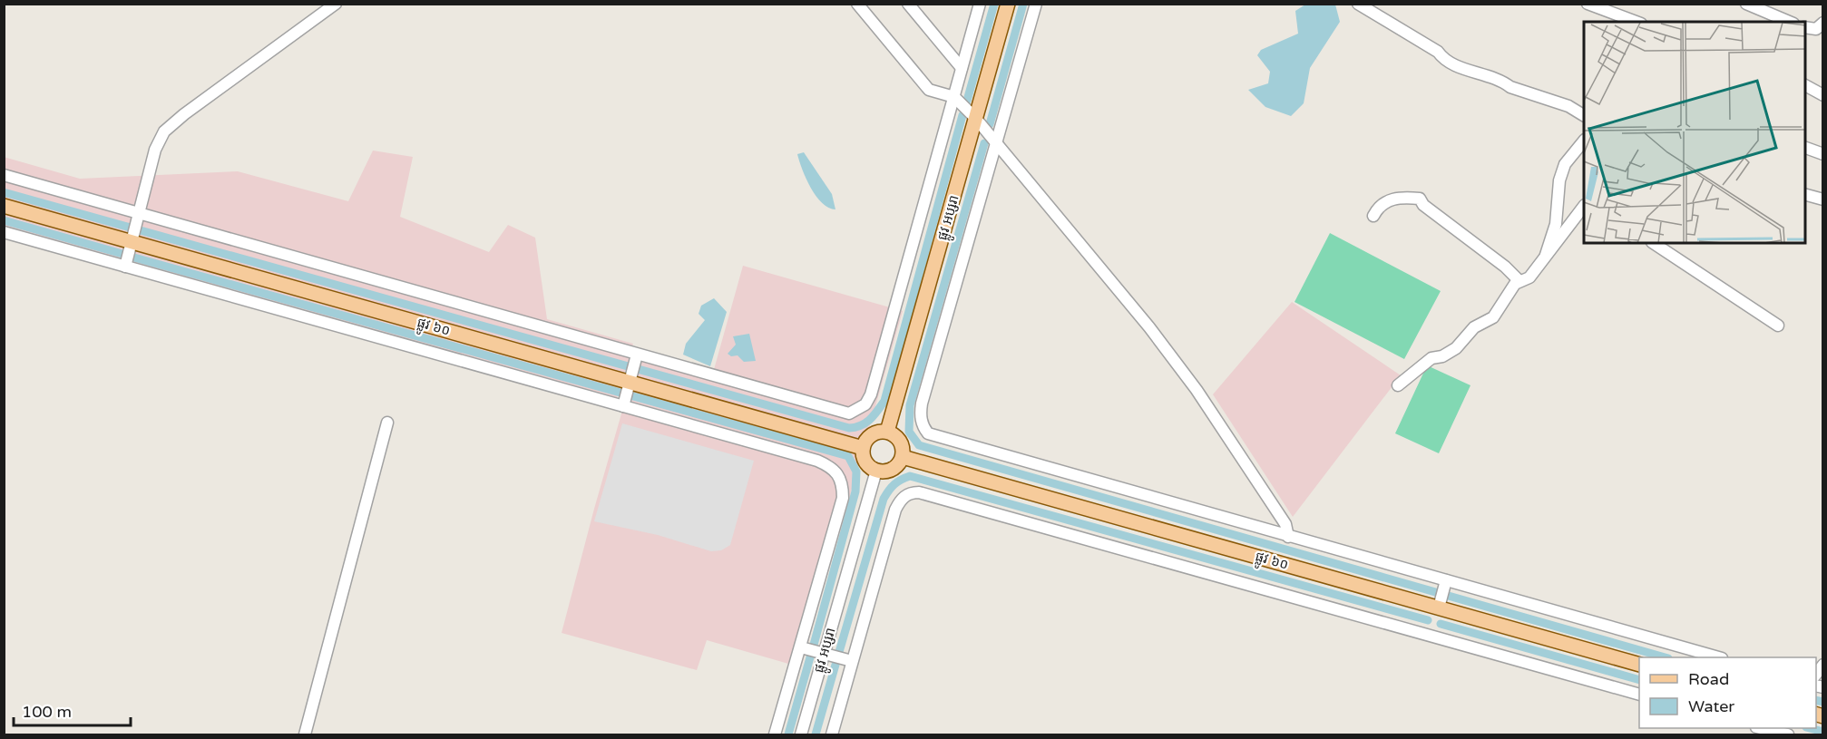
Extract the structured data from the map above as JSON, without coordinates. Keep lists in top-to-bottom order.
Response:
{
  "streets": {
    "main road": ["ផ្លូវ អប្សរា", "ផ្លូវ ៦០"]
  },
  "crossings": [
    ["ផ្លូវ អប្សរា", "ផ្លូវ ៦០"]
  ],
  "legend": ["Road", "Water"],
  "scale_bar": "100 m"
}
